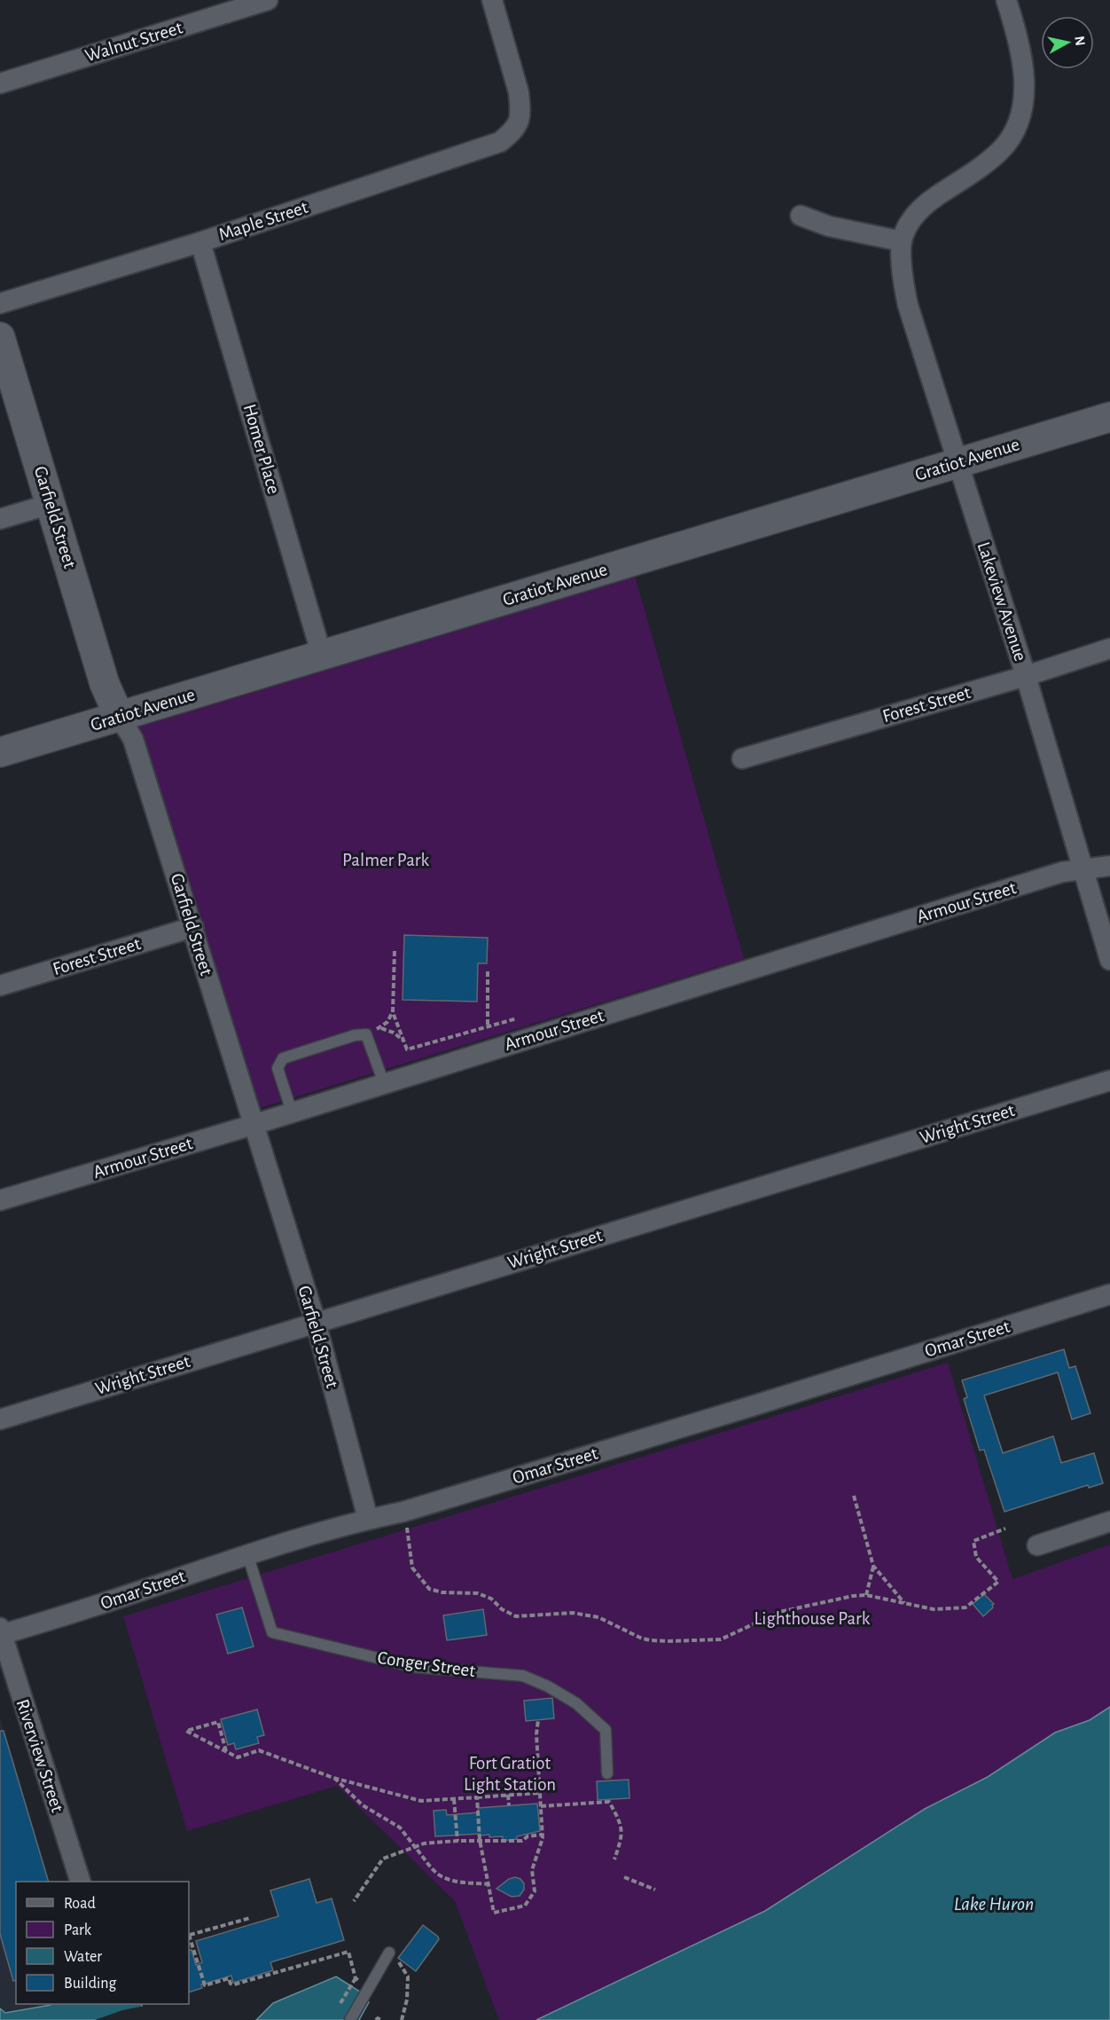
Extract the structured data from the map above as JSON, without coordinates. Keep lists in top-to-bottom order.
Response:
{
  "streets": {
    "street": [
      "Walnut Street",
      "Maple Street",
      "Homer Place",
      "Gratiot Avenue",
      "Garfield Street",
      "Lakeview Avenue",
      "Forest Street",
      "Armour Street",
      "Wright Street",
      "Omar Street",
      "Riverview Street"
    ],
    "lane": ["Conger Street"]
  },
  "crossings": [
    ["Maple Street", "Homer Place"],
    ["Homer Place", "Gratiot Avenue"],
    ["Gratiot Avenue", "Garfield Street"],
    ["Gratiot Avenue", "Lakeview Avenue"],
    ["Garfield Street", "Forest Street"],
    ["Garfield Street", "Armour Street"],
    ["Garfield Street", "Wright Street"],
    ["Garfield Street", "Omar Street"],
    ["Lakeview Avenue", "Forest Street"],
    ["Lakeview Avenue", "Armour Street"],
    ["Omar Street", "Conger Street"],
    ["Omar Street", "Riverview Street"]
  ],
  "water": ["Lake Huron"],
  "parks": ["Palmer Park", "Lighthouse Park", "Fort Gratiot Light Station"],
  "legend": [
    "Road",
    "Park",
    "Water",
    "Building"
  ],
  "north": "right"
}
